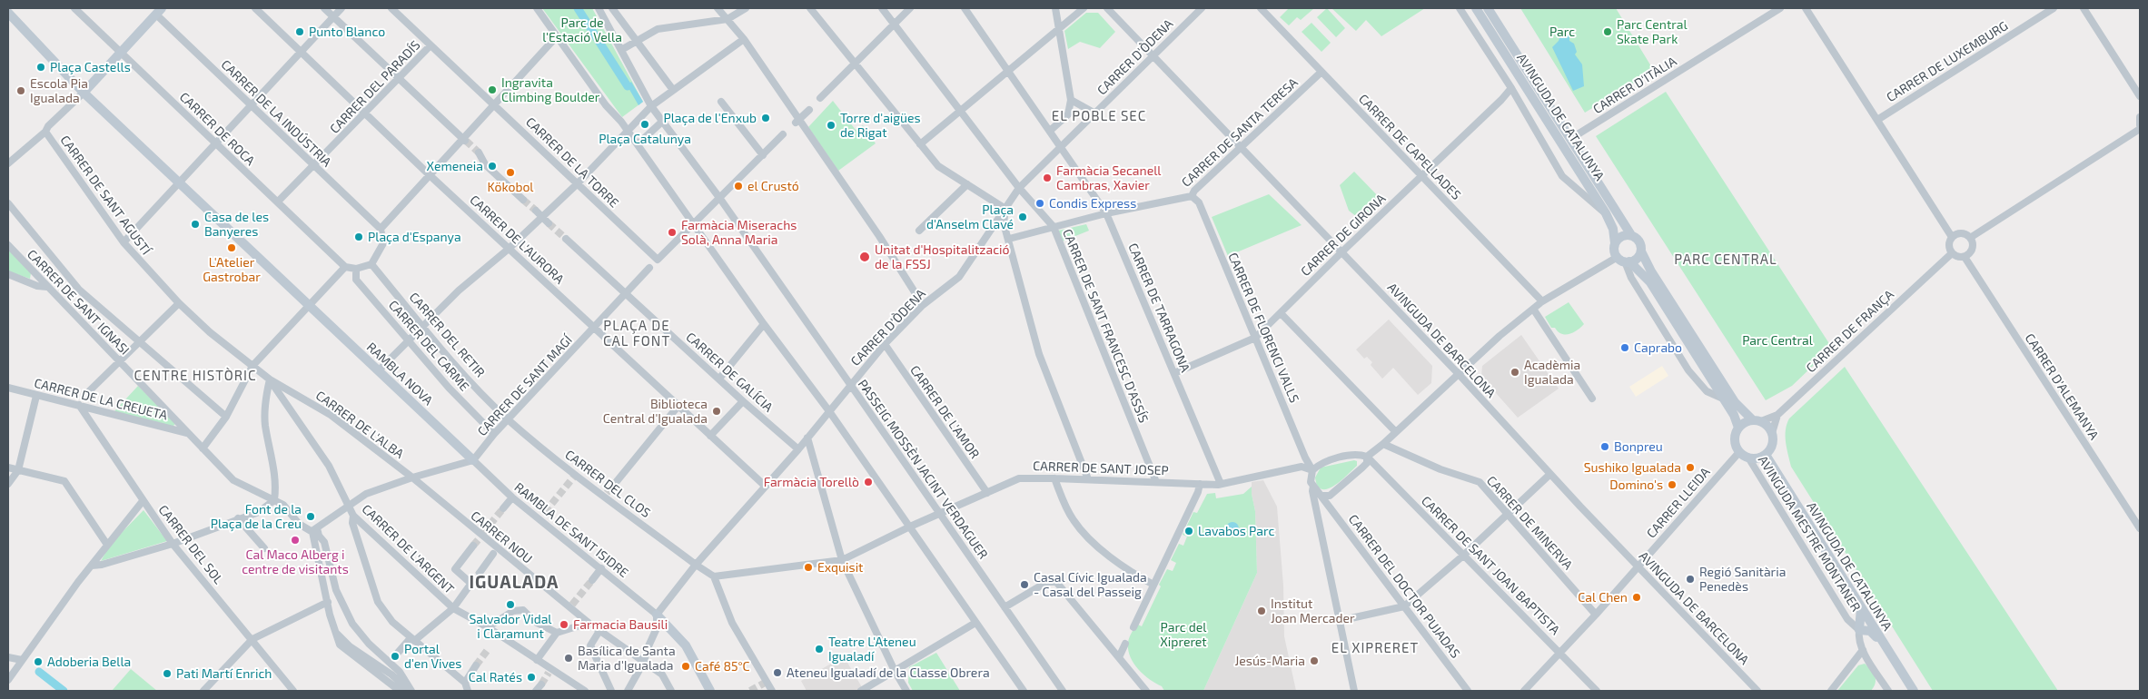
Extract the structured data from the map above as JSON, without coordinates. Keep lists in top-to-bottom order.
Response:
{
  "streets": {
    "street": [
      "CARRER D'ÒDENA",
      "CARRER DE LUXEMBURG",
      "CARRER D'ITÀLIA",
      "CARRER DEL PARADÍS",
      "CARRER DE LA INDÚSTRIA",
      "AVINGUDA DE CATALUNYA",
      "CARRER DE ROCA",
      "CARRER DE SANTA TERESA",
      "CARRER DE CAPELLADES",
      "CARRER DE LA TORRE",
      "CARRER DE SANT AGUSTÍ",
      "CARRER DE GIRONA",
      "CARRER DE L'AURORA",
      "CARRER DE SANT IGNASI",
      "CARRER DE TARRAGONA",
      "CARRER DE SANT FRANCESC D'ASSÍS",
      "CARRER DE FLORENCI VALLS",
      "CARRER DE FRANÇA",
      "CARRER DEL RETIR",
      "AVINGUDA DE BARCELONA",
      "CARRER DEL CARME",
      "CARRER DE GALÍCIA",
      "RAMBLA NOVA",
      "CARRER DE SANT MAGÍ",
      "CARRER D'ALEMANYA",
      "CARRER DE LA CREUETA",
      "CARRER DE L'AMOR",
      "CARRER DE L'ALBA",
      "CARRER DE SANT JOSEP",
      "PASSEIG MOSSÈN JACINT VERDAGUER",
      "CARRER DEL CLOS",
      "CARRER LLEIDA",
      "CARRER DE MINERVA",
      "RAMBLA DE SANT ISIDRE",
      "AVINGUDA MESTRE MONTANER",
      "CARRER NOU",
      "CARRER DEL SOL",
      "CARRER DE L'ARGENT",
      "CARRER DE SANT JOAN BAPTISTA",
      "CARRER DEL DOCTOR PUJADAS"
    ]
  },
  "crossings": [
    ["CARRER D'ÒDENA", "CARRER DE L'AURORA"],
    ["CARRER D'ÒDENA", "CARRER DE TARRAGONA"],
    ["CARRER D'ÒDENA", "CARRER DE SANT FRANCESC D'ASSÍS"],
    ["CARRER D'ÒDENA", "AVINGUDA DE BARCELONA"],
    ["CARRER D'ÒDENA", "CARRER DE GALÍCIA"],
    ["CARRER D'ÒDENA", "CARRER DE L'AMOR"],
    ["CARRER D'ÒDENA", "PASSEIG MOSSÈN JACINT VERDAGUER"],
    ["CARRER D'ÒDENA", "CARRER DEL CLOS"],
    ["CARRER D'ÒDENA", "RAMBLA DE SANT ISIDRE"],
    ["CARRER D'ITÀLIA", "AVINGUDA DE CATALUNYA"],
    ["CARRER DEL PARADÍS", "CARRER DE LA INDÚSTRIA"],
    ["CARRER DEL PARADÍS", "CARRER DE ROCA"],
    ["CARRER DEL PARADÍS", "CARRER DE LA TORRE"],
    ["CARRER DEL PARADÍS", "CARRER DE L'AURORA"],
    ["AVINGUDA DE CATALUNYA", "CARRER DE FRANÇA"],
    ["AVINGUDA DE CATALUNYA", "CARRER LLEIDA"],
    ["AVINGUDA DE CATALUNYA", "AVINGUDA MESTRE MONTANER"],
    ["CARRER DE SANTA TERESA", "CARRER DE CAPELLADES"],
    ["CARRER DE SANTA TERESA", "CARRER DE TARRAGONA"],
    ["CARRER DE SANTA TERESA", "CARRER DE SANT FRANCESC D'ASSÍS"],
    ["CARRER DE SANTA TERESA", "CARRER DE FLORENCI VALLS"],
    ["CARRER DE SANTA TERESA", "AVINGUDA DE BARCELONA"],
    ["CARRER DE CAPELLADES", "CARRER DE GIRONA"],
    ["CARRER DE SANT AGUSTÍ", "CARRER DE L'ALBA"],
    ["CARRER DE SANT AGUSTÍ", "CARRER DE L'ARGENT"],
    ["CARRER DE GIRONA", "CARRER DE TARRAGONA"],
    ["CARRER DE GIRONA", "CARRER DE FLORENCI VALLS"],
    ["CARRER DE GIRONA", "AVINGUDA DE BARCELONA"],
    ["CARRER DE L'AURORA", "CARRER DE SANT MAGÍ"],
    ["CARRER DE SANT IGNASI", "CARRER DE LA CREUETA"],
    ["CARRER DE TARRAGONA", "CARRER DE SANT JOSEP"],
    ["CARRER DE SANT FRANCESC D'ASSÍS", "CARRER DE SANT JOSEP"],
    ["CARRER DE FLORENCI VALLS", "CARRER DE SANT JOSEP"],
    ["CARRER DE FRANÇA", "CARRER D'ALEMANYA"],
    ["CARRER DE FRANÇA", "CARRER LLEIDA"],
    ["CARRER DE FRANÇA", "AVINGUDA MESTRE MONTANER"],
    ["CARRER DEL RETIR", "CARRER DE SANT MAGÍ"],
    ["CARRER DEL RETIR", "CARRER DEL CLOS"],
    ["AVINGUDA DE BARCELONA", "CARRER LLEIDA"],
    ["CARRER DEL CARME", "CARRER DE SANT MAGÍ"],
    ["RAMBLA NOVA", "CARRER DE SANT MAGÍ"],
    ["RAMBLA NOVA", "RAMBLA DE SANT ISIDRE"],
    ["CARRER DE SANT MAGÍ", "CARRER DEL CLOS"],
    ["CARRER DE SANT MAGÍ", "RAMBLA DE SANT ISIDRE"],
    ["CARRER DE LA CREUETA", "CARRER DEL SOL"],
    ["CARRER DE L'AMOR", "CARRER DE SANT JOSEP"],
    ["CARRER DE L'ALBA", "CARRER NOU"],
    ["CARRER DE L'ALBA", "CARRER DE L'ARGENT"],
    ["CARRER DE SANT JOSEP", "PASSEIG MOSSÈN JACINT VERDAGUER"],
    ["CARRER DE SANT JOSEP", "CARRER DEL CLOS"],
    ["CARRER LLEIDA", "CARRER DE MINERVA"],
    ["CARRER LLEIDA", "AVINGUDA MESTRE MONTANER"],
    ["CARRER LLEIDA", "CARRER DE SANT JOAN BAPTISTA"]
  ],
  "districts": [
    "EL POBLE SEC",
    "PARC CENTRAL",
    "PLAÇA DE CAL FONT",
    "CENTRE HISTÒRIC",
    "IGUALADA",
    "EL XIPRERET"
  ],
  "parks": [
    "Parc de l'Estació Vella",
    "Parc",
    "Parc Central",
    "Parc del Xipreret"
  ],
  "places": [
    "Punto Blanco",
    "Parc Central Skate Park",
    "Plaça Castells",
    "Ingravita Climbing Boulder",
    "Escola Pia Igualada",
    "Plaça de l'Enxub",
    "Plaça Catalunya",
    "Torre d'aigües de Rigat",
    "Xemeneia",
    "Kökobol",
    "Farmàcia Secanell Cambras, Xavier",
    "el Crustó",
    "Condis Express",
    "Plaça d'Anselm Clavé",
    "Casa de les Banyeres",
    "Farmàcia Miserachs Solà, Anna Maria",
    "Plaça d'Espanya",
    "L'Atelier Gastrobar",
    "Unitat d'Hospitalització de la FSSJ",
    "Caprabo",
    "Acadèmia Igualada",
    "Biblioteca Central d'Igualada",
    "Bonpreu",
    "Sushiko Igualada",
    "Farmàcia Torellò",
    "Domino's",
    "Font de la Plaça de la Creu",
    "Lavabos Parc",
    "Cal Maco Alberg i centre de visitants",
    "Exquisit",
    "Regió Sanitària Penedès",
    "Casal Cívic Igualada - Casal del Passeig",
    "Cal Chen",
    "Salvador Vidal i Claramunt",
    "Institut Joan Mercader",
    "Farmacia Bausili",
    "Teatre L'Ateneu Igualadí",
    "Portal d'en Vives",
    "Basílica de Santa Maria d'Igualada",
    "Jesús-Maria",
    "Adoberia Bella",
    "Café 85°C",
    "Ateneu Igualadí de la Classe Obrera",
    "Pati Martí Enrich",
    "Cal Ratés"
  ]
}
